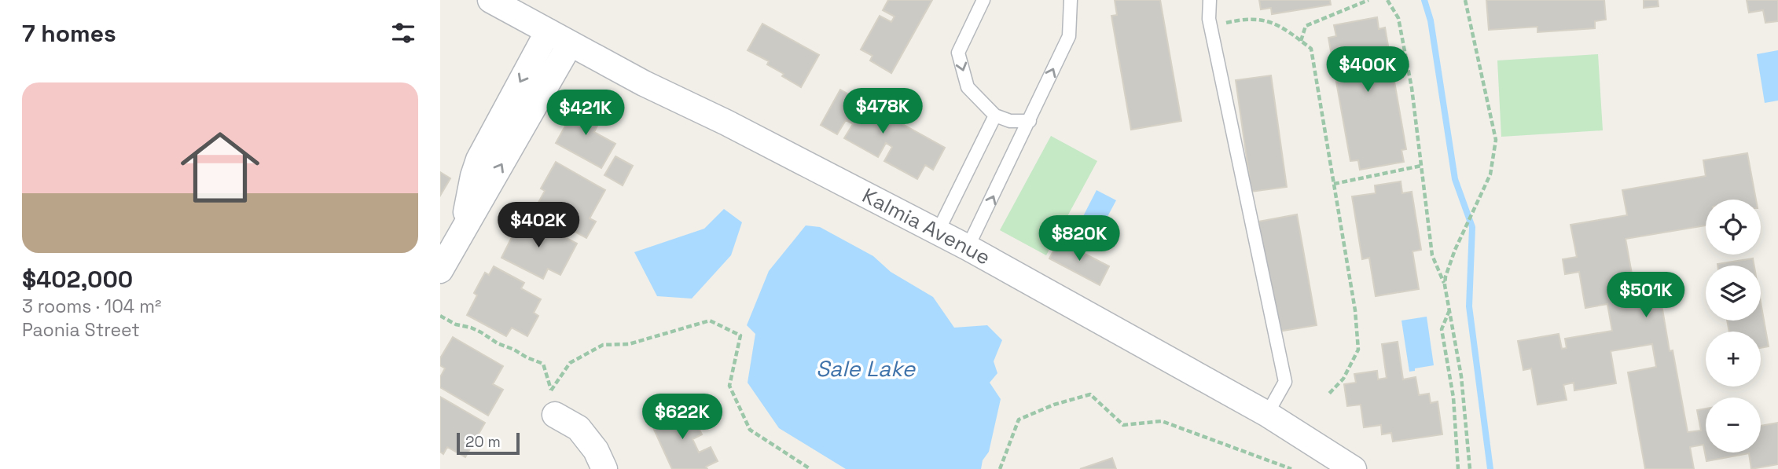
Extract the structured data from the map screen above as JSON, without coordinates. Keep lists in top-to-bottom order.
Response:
{
  "streets": {
    "street": ["Kalmia Avenue"]
  },
  "water": ["Sale Lake"],
  "scale_bar": "20 m",
  "page": {
    "heading": "7 homes",
    "price": [
      "$400K",
      "$478K",
      "$421K",
      "$402K",
      "$820K",
      "$501K",
      "$622K"
    ],
    "list": [
      {
        "name": "$402,000",
        "note": "3 rooms · 104 m² · Paonia Street"
      }
    ],
    "map_buttons": ["+", "−"],
    "scale": "20 m"
  }
}
